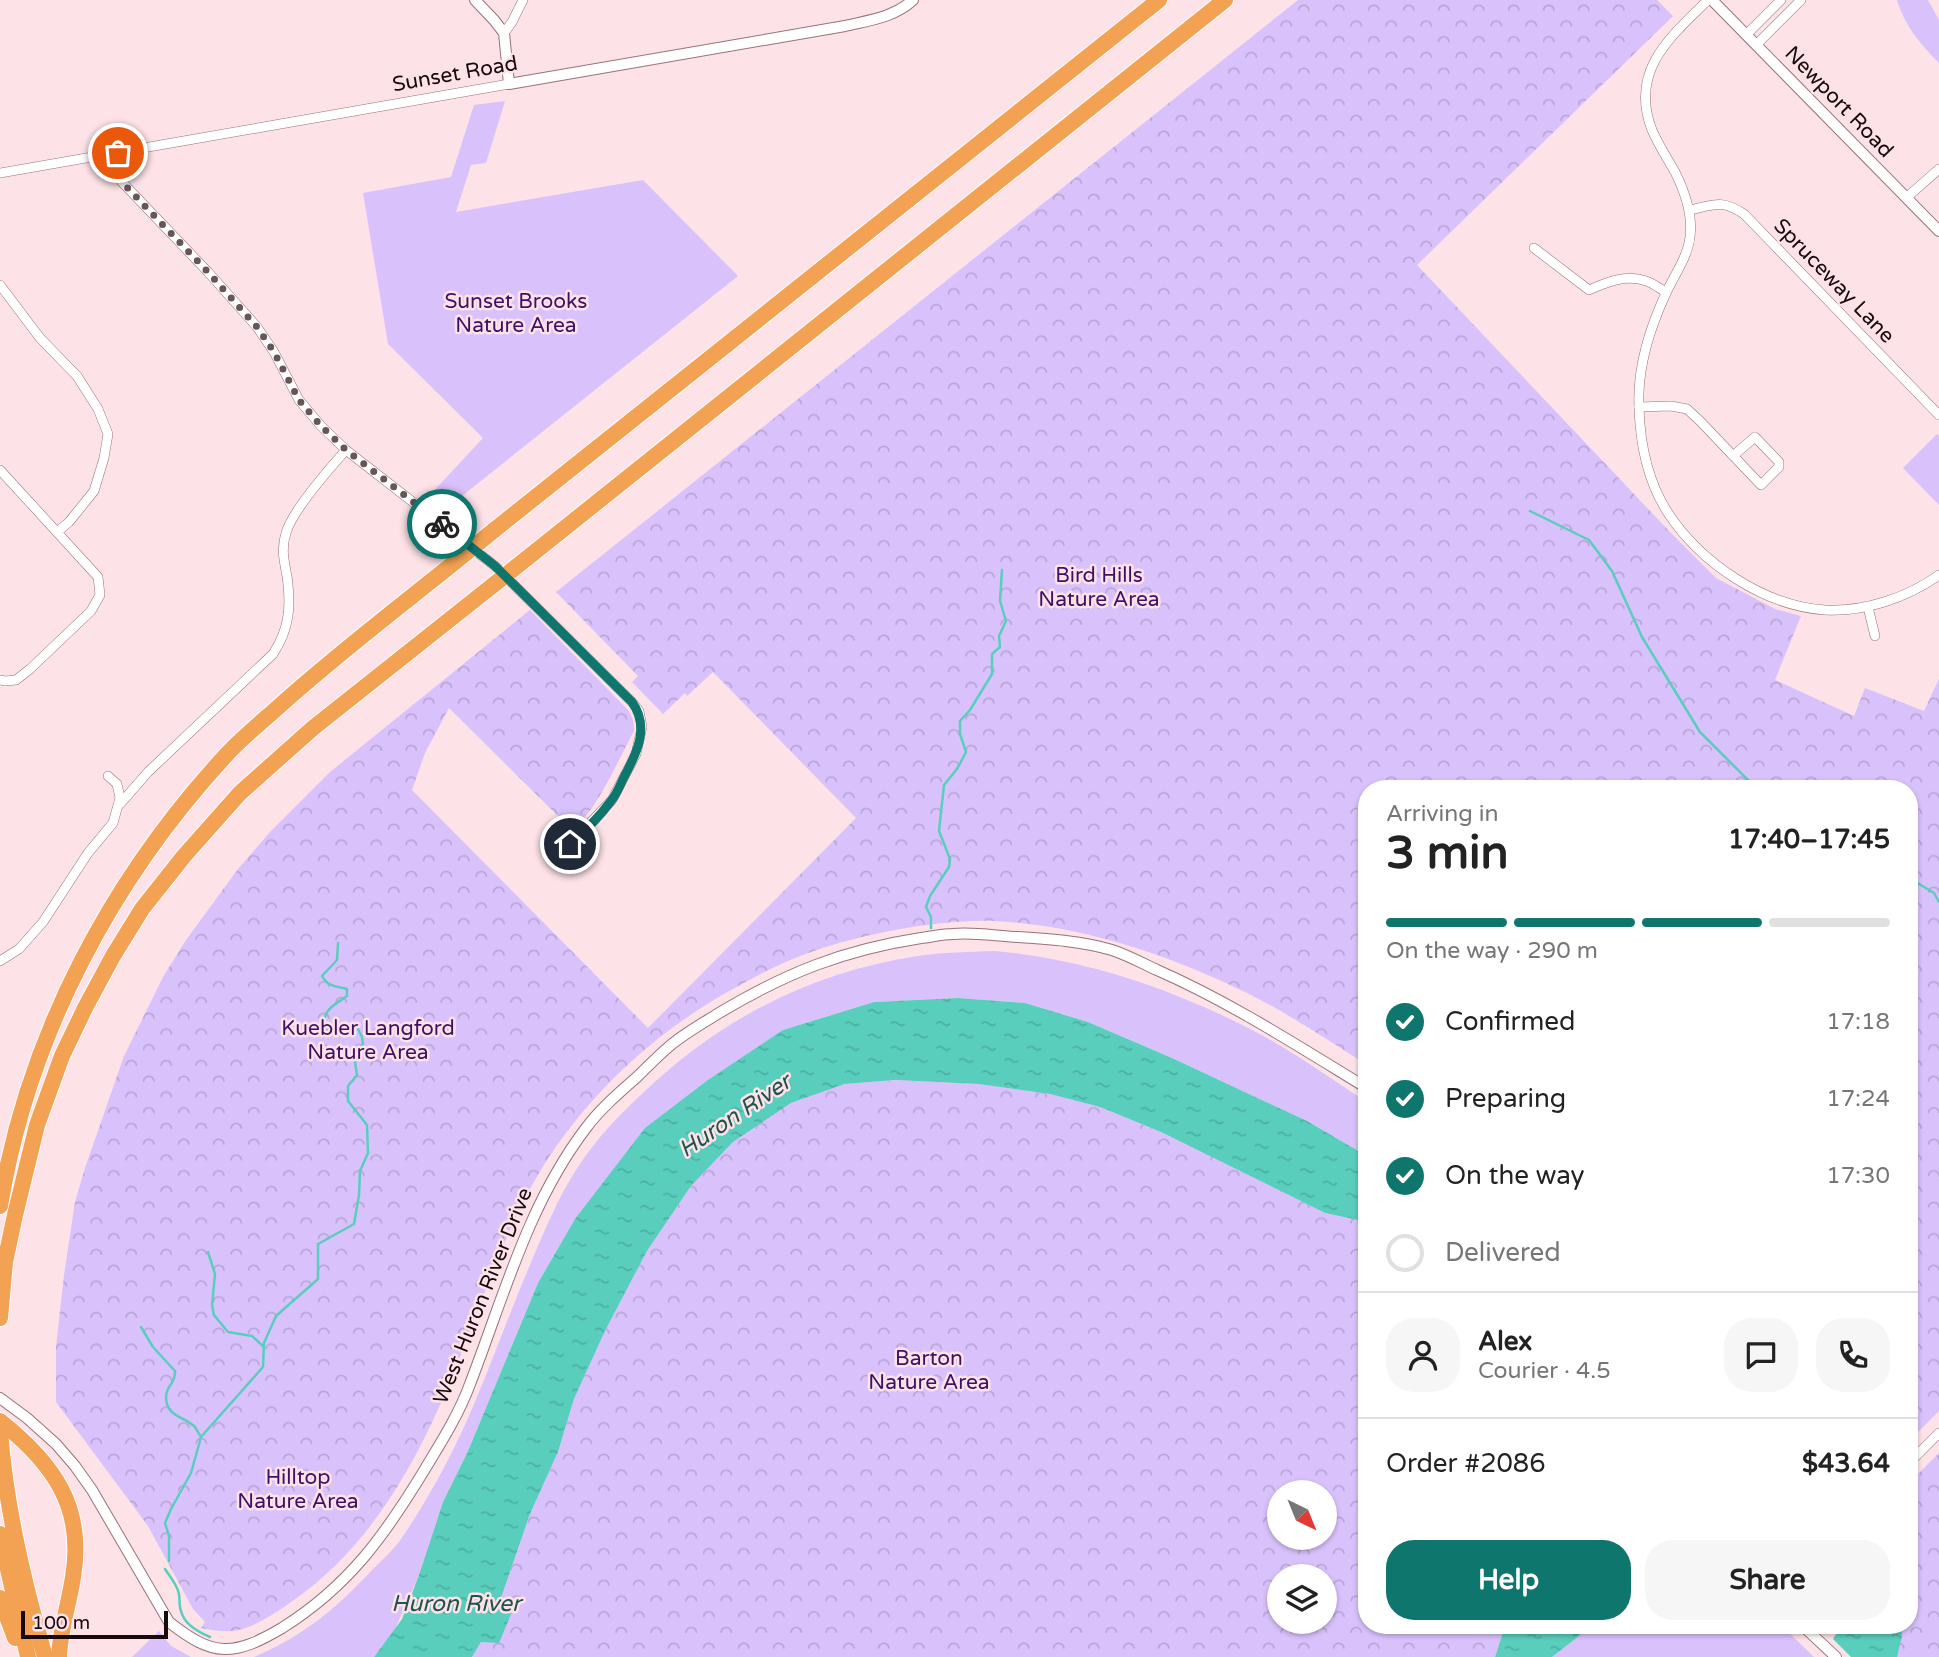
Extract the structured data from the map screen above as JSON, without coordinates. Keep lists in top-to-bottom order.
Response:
{
  "streets": {
    "street": [
      "Sunset Road",
      "Newport Road",
      "Spruceway Lane",
      "West Huron River Drive"
    ]
  },
  "water": ["Huron River"],
  "parks": [
    "Sunset Brooks Nature Area",
    "Bird Hills Nature Area",
    "Kuebler Langford Nature Area",
    "Barton Nature Area",
    "Hilltop Nature Area"
  ],
  "scale_bar": "100 m",
  "north": "bottom right",
  "page": {
    "heading": ["3 min", "Arriving in", "17:40–17:45"],
    "panel": [
      "Alex",
      "Courier · 4.5",
      "Order #2086",
      "$43.64"
    ],
    "bar": "On the way · 290 m",
    "list": [
      ["Confirmed", "17:18"],
      ["Preparing", "17:24"],
      ["On the way", "17:30"],
      "Delivered"
    ],
    "buttons": ["Help", "Share"],
    "scale": "100 m"
  }
}
